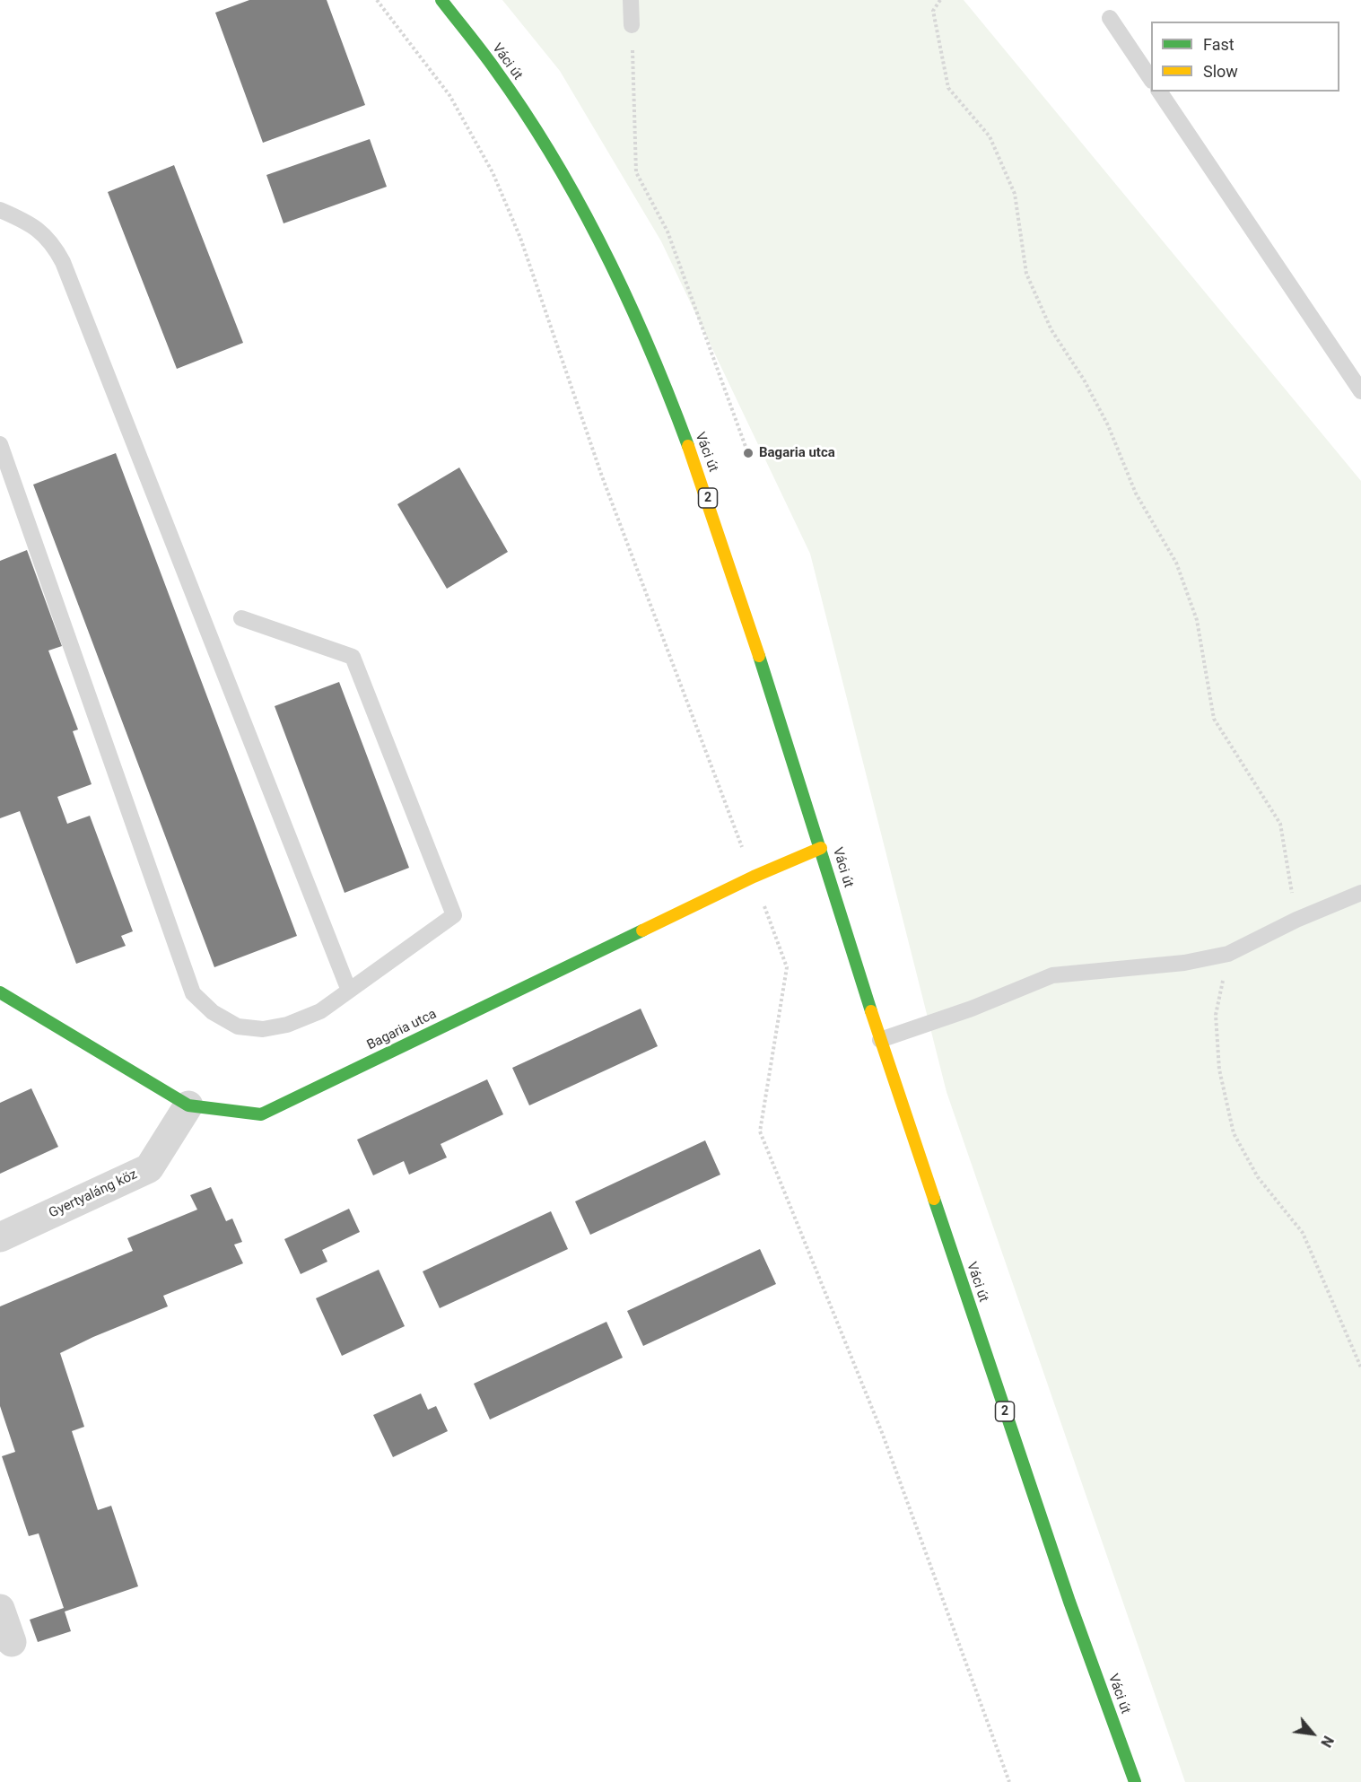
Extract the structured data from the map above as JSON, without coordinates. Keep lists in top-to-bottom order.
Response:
{
  "streets": {
    "main road": ["Váci út", "2", "Bagaria utca"],
    "street": ["Gyertyaláng köz"]
  },
  "crossings": [
    ["Váci út", "Bagaria utca"],
    ["Bagaria utca", "Gyertyaláng köz"]
  ],
  "places": ["Bagaria utca"],
  "legend": ["Fast", "Slow"],
  "north": "bottom right"
}
